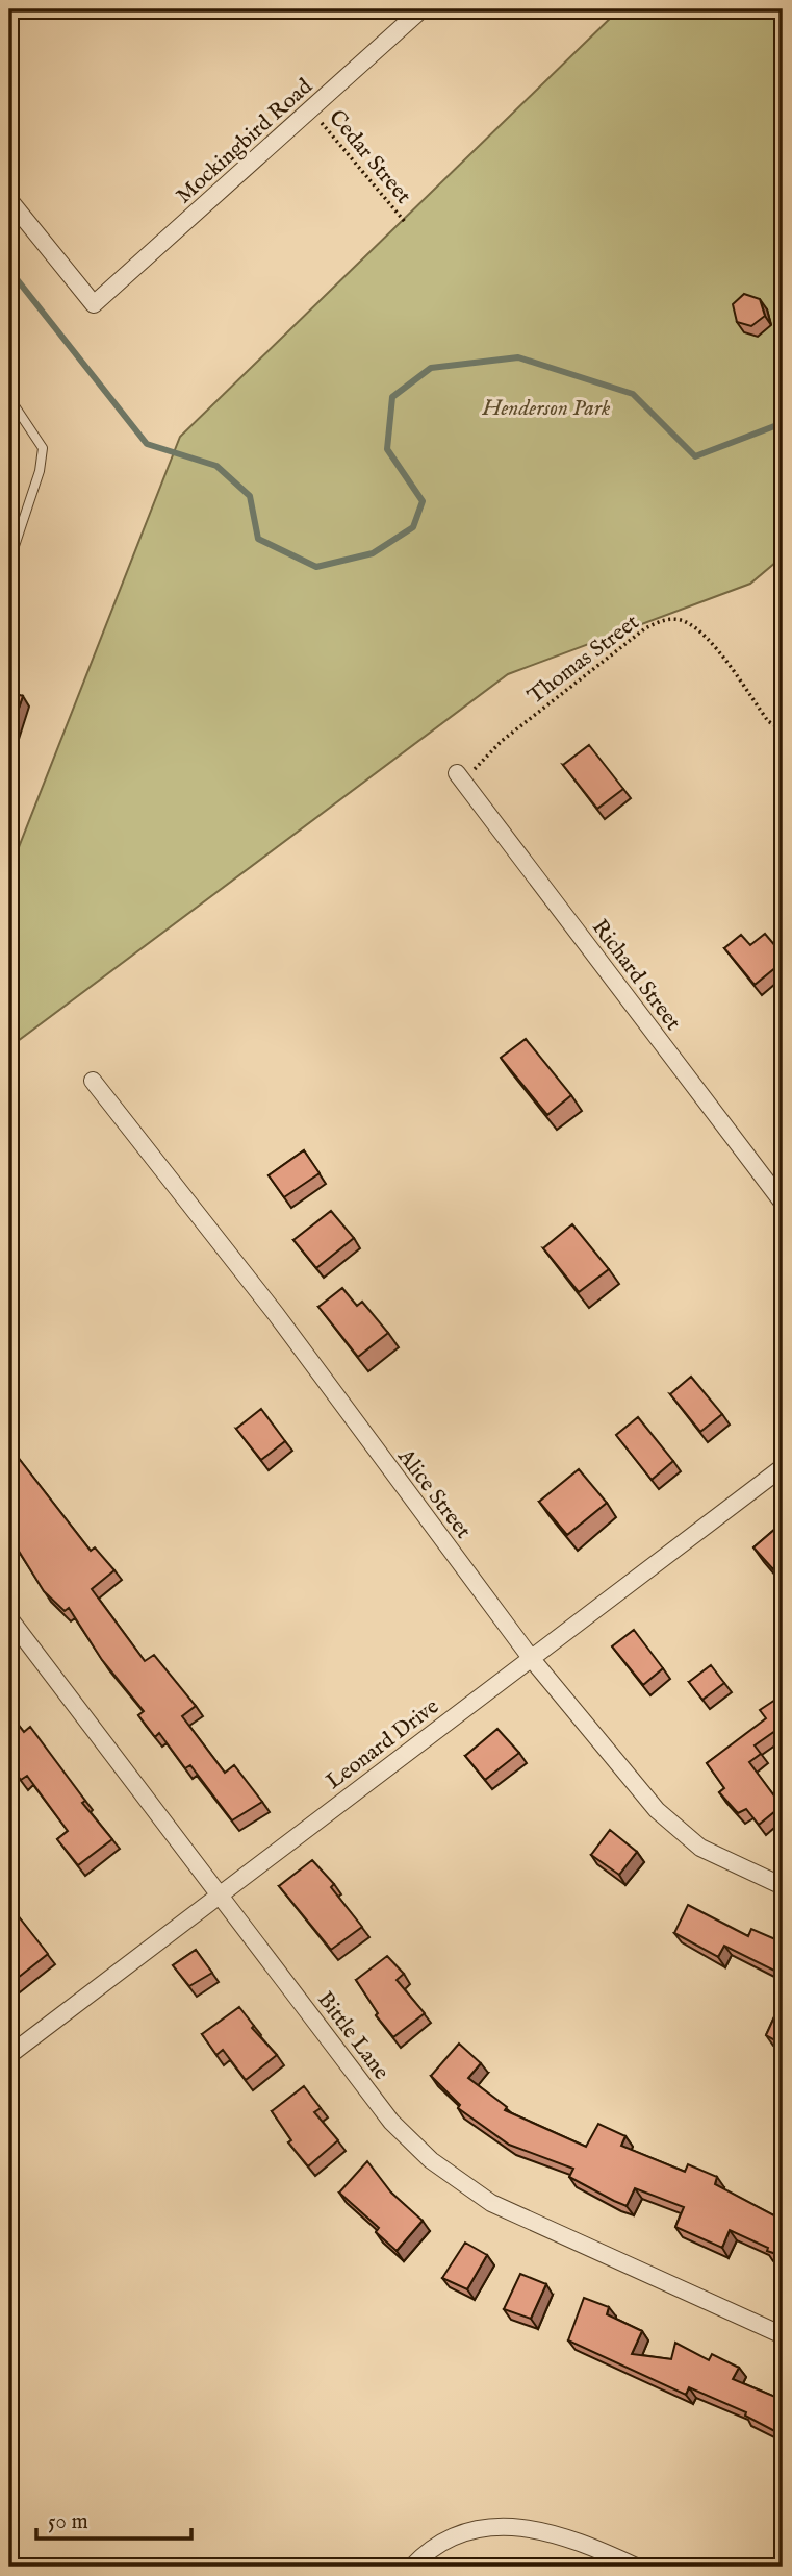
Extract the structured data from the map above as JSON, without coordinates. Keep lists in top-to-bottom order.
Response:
{
  "streets": {
    "street": [
      "Mockingbird Road",
      "Richard Street",
      "Alice Street",
      "Leonard Drive",
      "Bittle Lane"
    ],
    "path": ["Cedar Street", "Thomas Street"]
  },
  "crossings": [
    ["Mockingbird Road", "Cedar Street"],
    ["Thomas Street", "Richard Street"],
    ["Alice Street", "Leonard Drive"],
    ["Leonard Drive", "Bittle Lane"]
  ],
  "parks": ["Henderson Park"],
  "scale_bar": "50 m"
}
